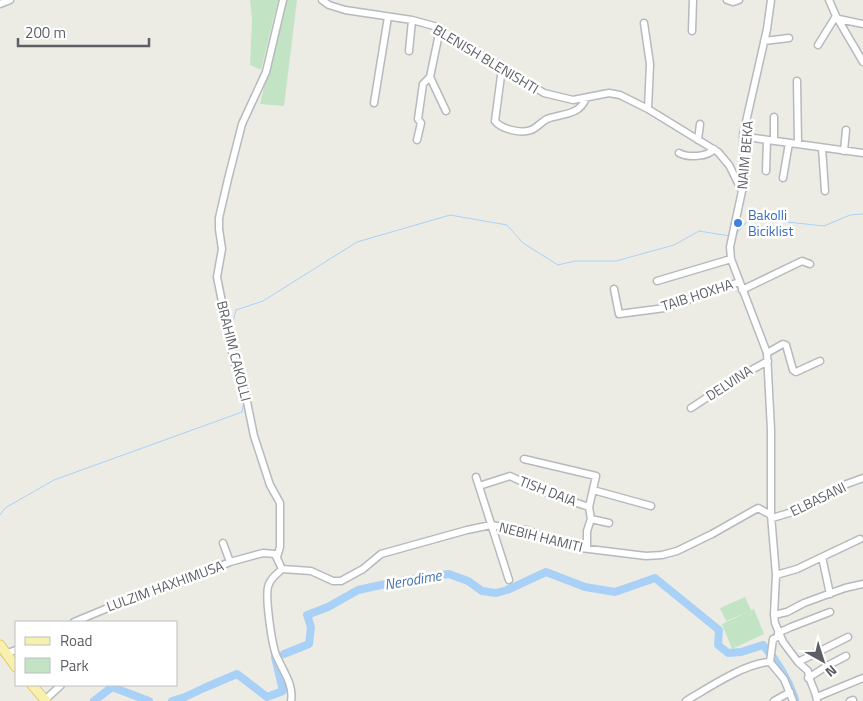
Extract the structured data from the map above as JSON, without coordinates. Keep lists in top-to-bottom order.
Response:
{
  "streets": {
    "street": [
      "BLENISH BLENISHTI",
      "NAIM BEKA",
      "TAIB HOXHA",
      "BRAHIM CAKOLLI",
      "DELVINA",
      "TISH DAIA",
      "ELBASANI",
      "NEBIH HAMITI",
      "LULZIM HAXHIMUSA"
    ]
  },
  "crossings": [
    ["BLENISH BLENISHTI", "NAIM BEKA"],
    ["NAIM BEKA", "TAIB HOXHA"],
    ["NAIM BEKA", "DELVINA"],
    ["NAIM BEKA", "ELBASANI"],
    ["NAIM BEKA", "NEBIH HAMITI"],
    ["BRAHIM CAKOLLI", "LULZIM HAXHIMUSA"],
    ["ELBASANI", "NEBIH HAMITI"]
  ],
  "water": ["Nerodime"],
  "places": ["Bakolli Biciklist"],
  "legend": ["Road", "Park"],
  "scale_bar": "200 m",
  "north": "bottom right"
}
